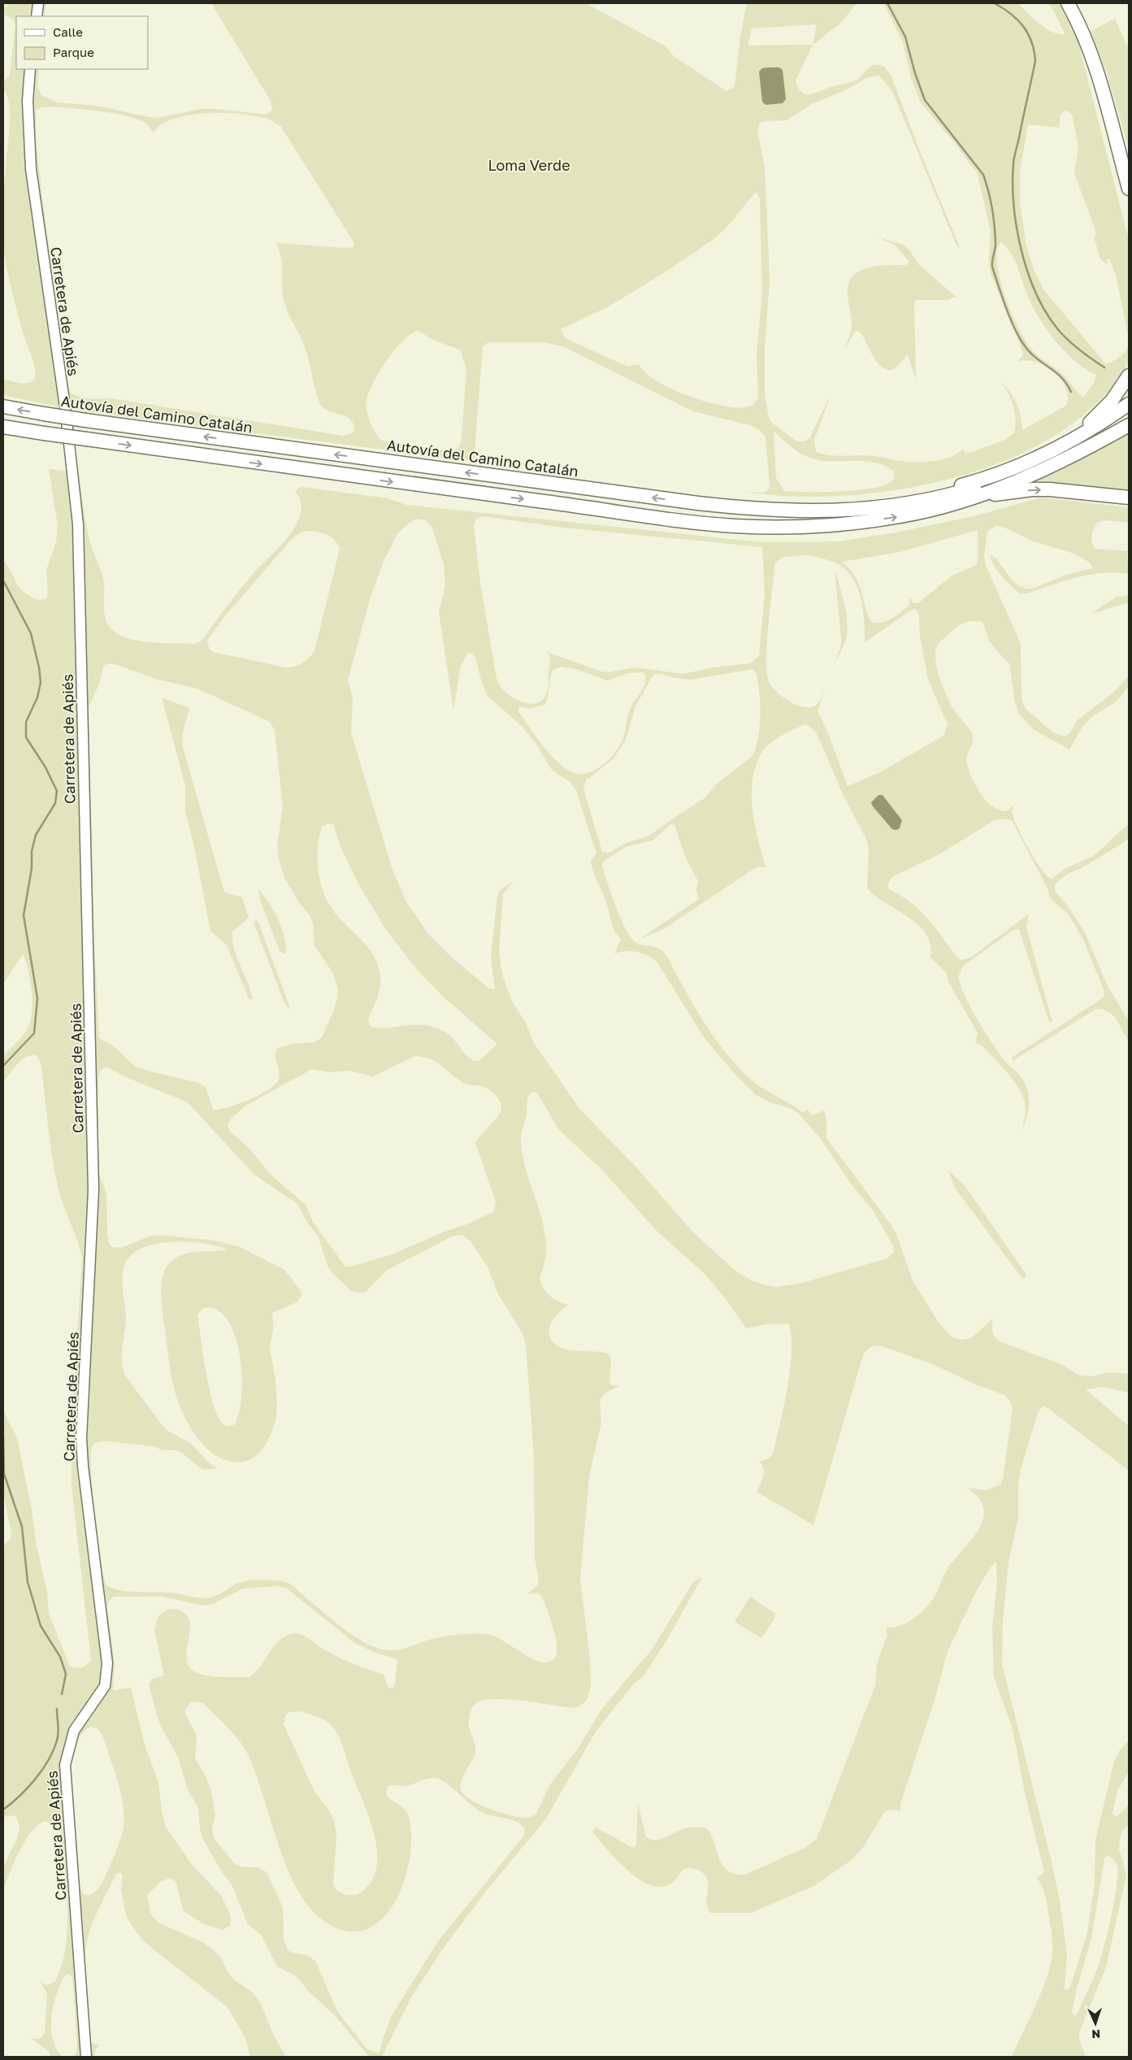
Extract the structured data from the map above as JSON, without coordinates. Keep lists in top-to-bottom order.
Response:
{
  "streets": {
    "highway": ["Autovía del Camino Catalán"],
    "street": ["Carretera de Apiés"]
  },
  "parks": ["Loma Verde"],
  "legend": ["Calle", "Parque"],
  "north": "bottom"
}
